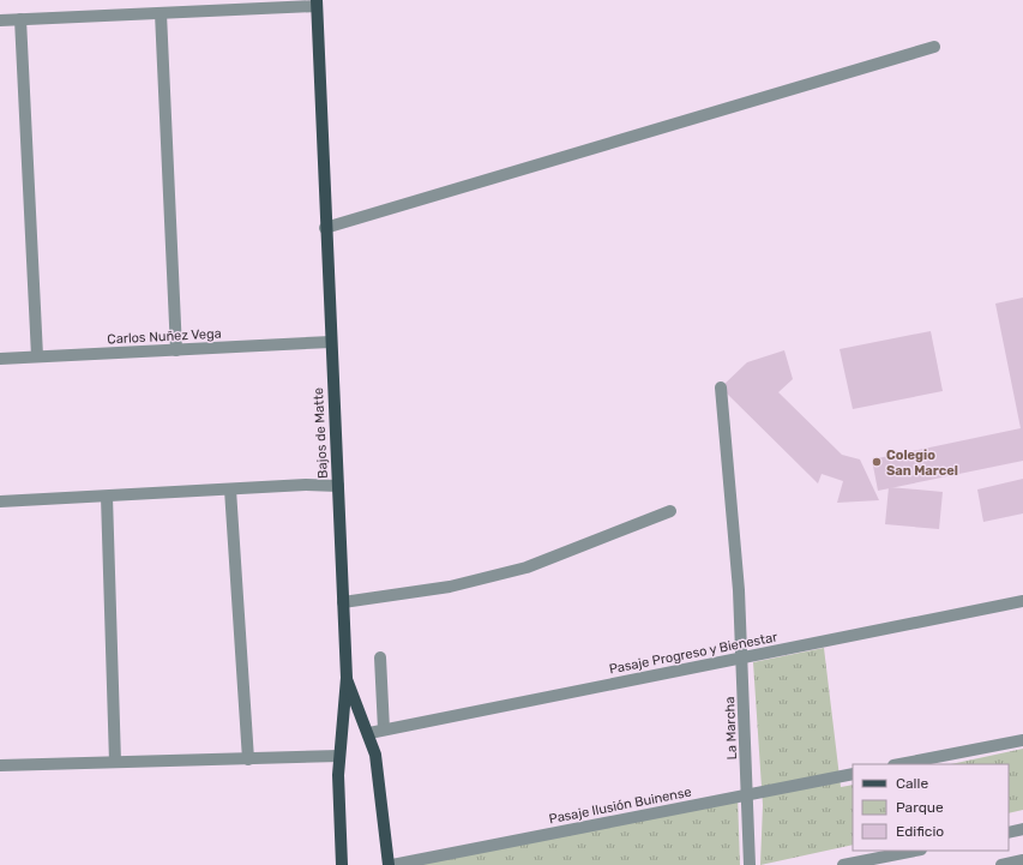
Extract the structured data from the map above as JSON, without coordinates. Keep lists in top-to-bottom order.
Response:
{
  "streets": {
    "main road": ["Bajos de Matte"],
    "street": [
      "Carlos Nuñez Vega",
      "Pasaje Progreso y Bienestar",
      "La Marcha",
      "Pasaje Ilusión Buinense"
    ]
  },
  "crossings": [
    ["Carlos Nuñez Vega", "Bajos de Matte"],
    ["Pasaje Progreso y Bienestar", "La Marcha"],
    ["La Marcha", "Pasaje Ilusión Buinense"]
  ],
  "places": ["Colegio San Marcel"],
  "legend": ["Calle", "Parque", "Edificio"]
}
